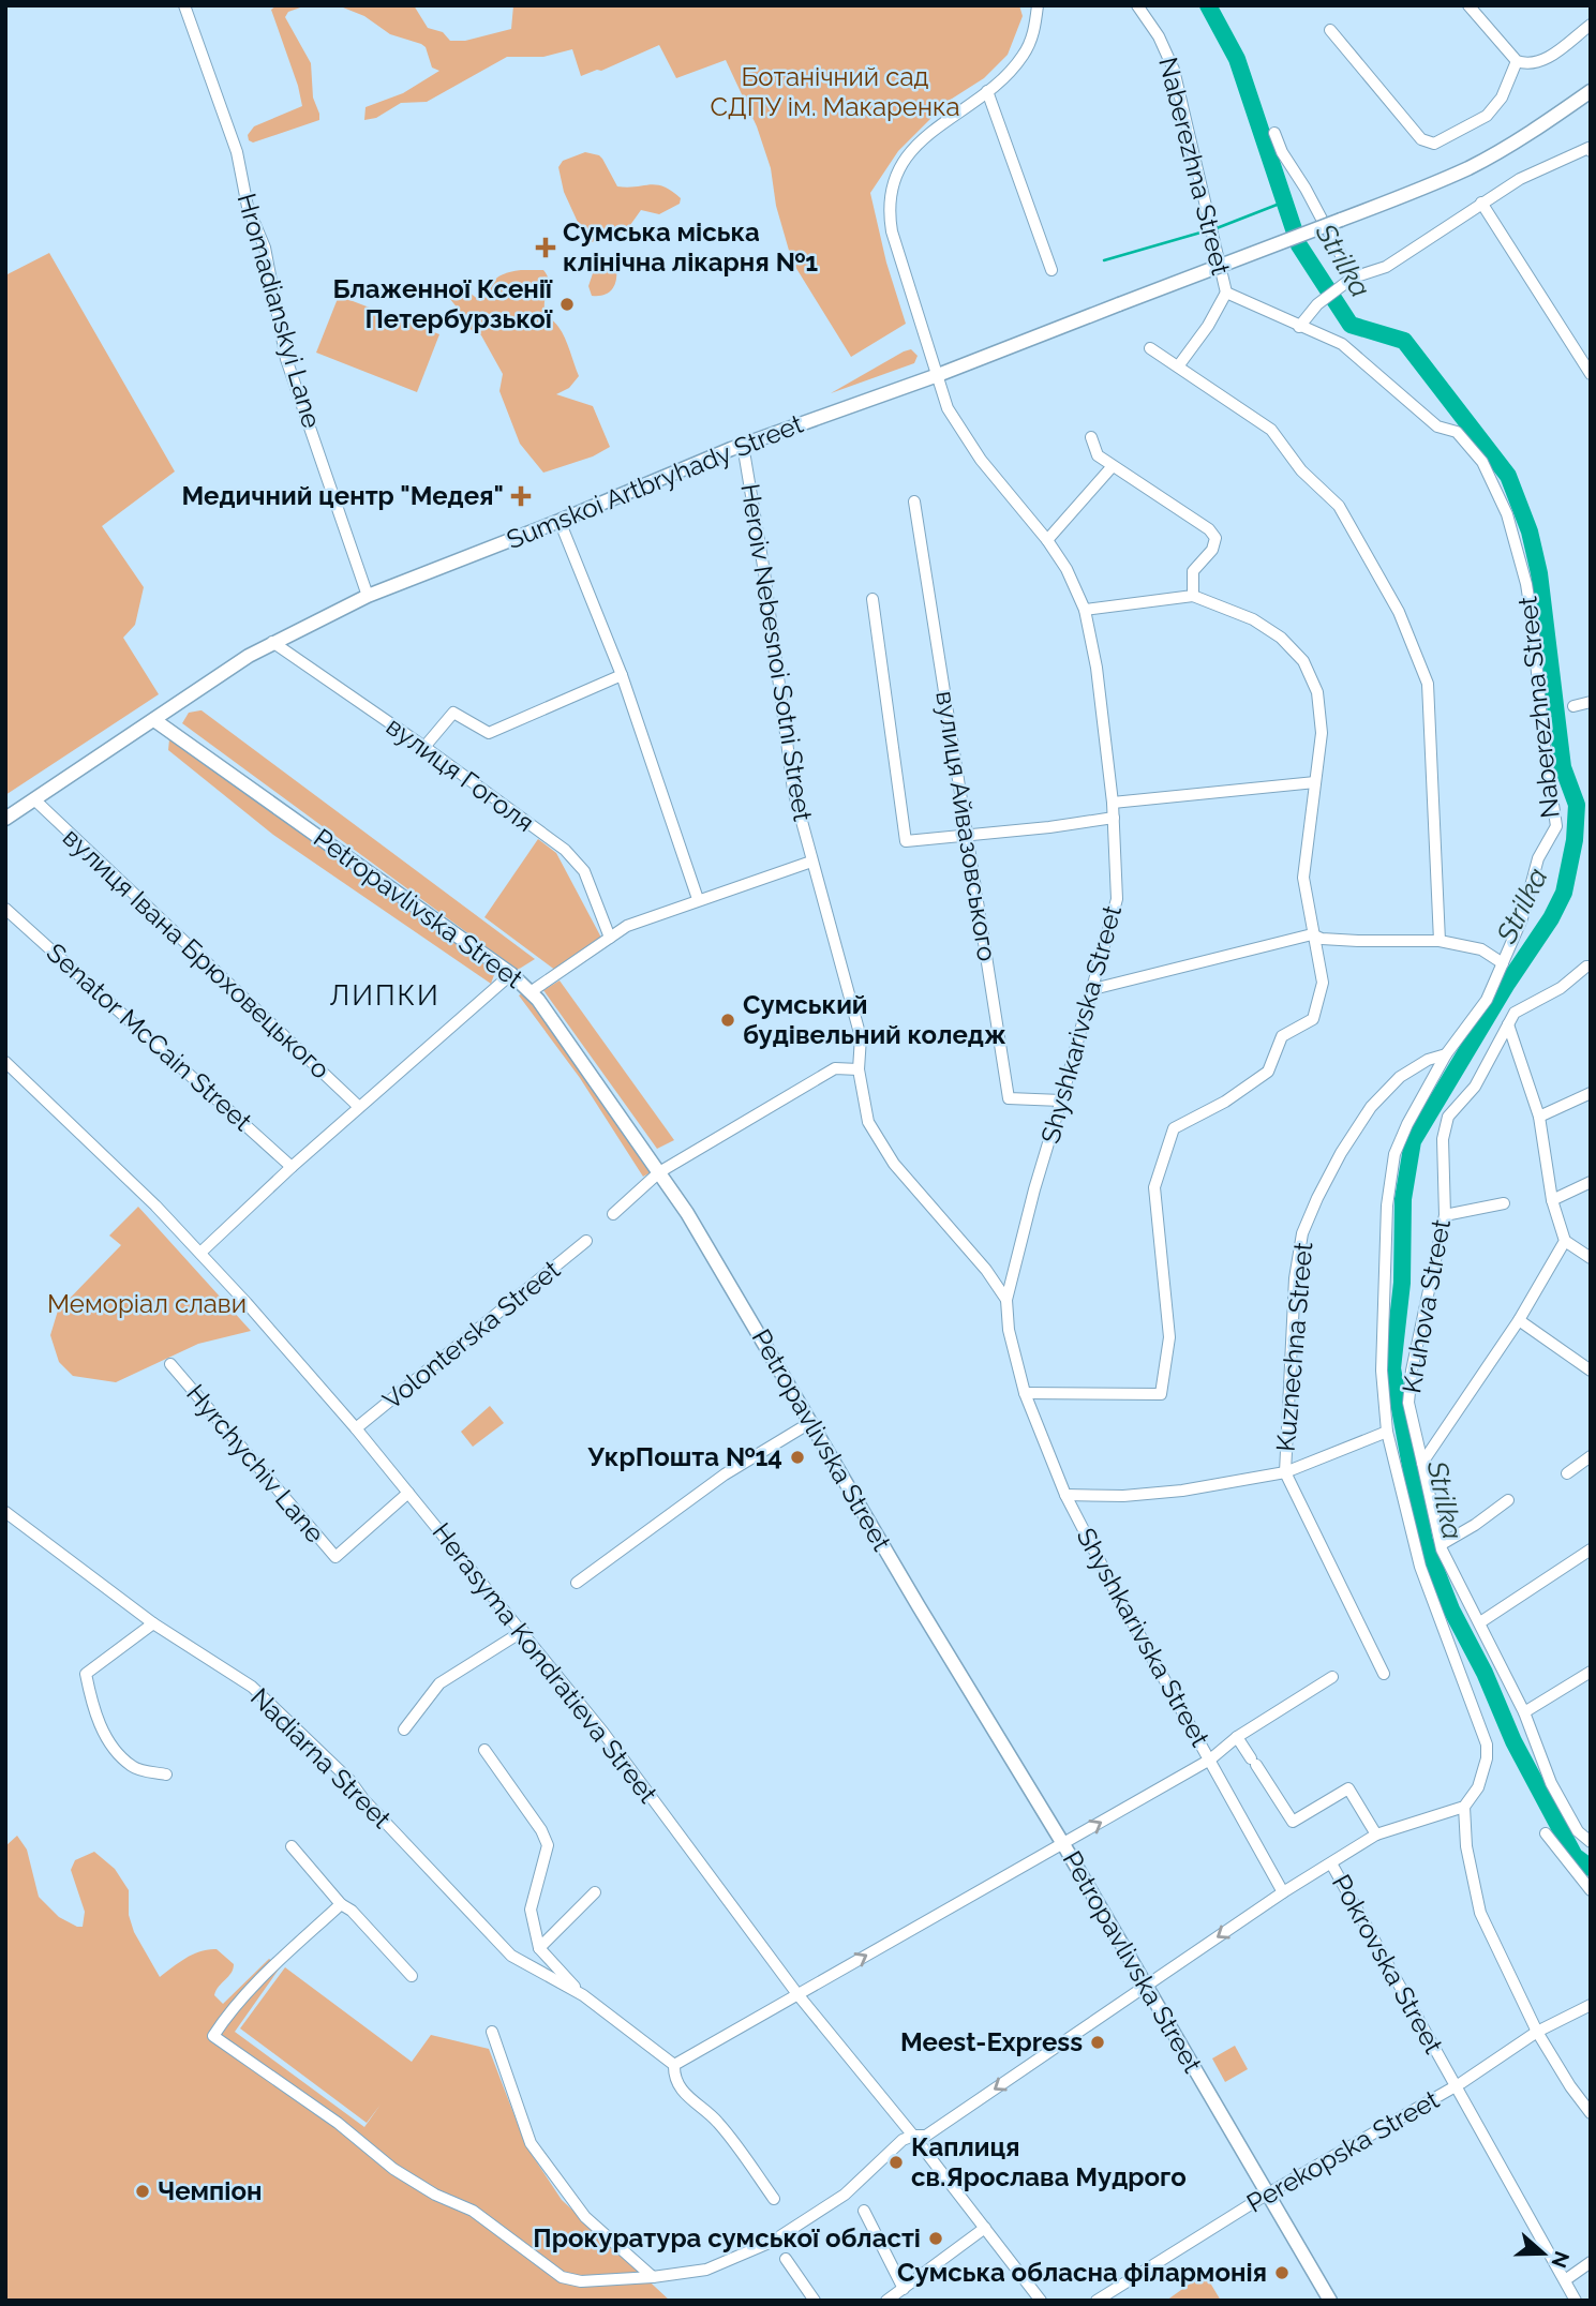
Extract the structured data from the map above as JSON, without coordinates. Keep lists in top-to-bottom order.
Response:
{
  "streets": {
    "main road": ["Sumskoi Artbryhady Street", "Petropavlivska Street"],
    "street": [
      "Naberezhna Street",
      "Hromadianskyi Lane",
      "Heroiv Nebesnoi Sotni Street",
      "вулиця Гоголя",
      "вулиця Айвазовського",
      "вулиця Івана Брюховецького",
      "Shyshkarivska Street",
      "Senator McCain Street",
      "Kruhova Street",
      "Volonterska Street",
      "Kuznechna Street",
      "Hyrchychiv Lane",
      "Herasyma Kondratieva Street",
      "Nadiarna Street",
      "Pokrovska Street",
      "Perekopska Street"
    ]
  },
  "crossings": [
    ["Naberezhna Street", "Kuznechna Street"],
    ["Hromadianskyi Lane", "Sumskoi Artbryhady Street"],
    ["Sumskoi Artbryhady Street", "Heroiv Nebesnoi Sotni Street"],
    ["Sumskoi Artbryhady Street", "вулиця Гоголя"],
    ["Sumskoi Artbryhady Street", "Petropavlivska Street"],
    ["Sumskoi Artbryhady Street", "вулиця Івана Брюховецького"],
    ["Sumskoi Artbryhady Street", "Shyshkarivska Street"],
    ["Heroiv Nebesnoi Sotni Street", "Shyshkarivska Street"],
    ["вулиця Айвазовського", "Shyshkarivska Street"],
    ["Petropavlivska Street", "Perekopska Street"],
    ["Volonterska Street", "Herasyma Kondratieva Street"],
    ["Hyrchychiv Lane", "Herasyma Kondratieva Street"],
    ["Pokrovska Street", "Perekopska Street"]
  ],
  "districts": ["ЛИПКИ"],
  "water": ["Strilka"],
  "parks": ["Ботанічний сад СДПУ ім. Макаренка", "Меморіал слави"],
  "places": {
    "health": ["Сумська міська клінічна лікарня №1", "Медичний центр \"Медея\""],
    "other": [
      "Блаженної Ксенії Петербурзької",
      "Сумський будівельний коледж",
      "УкрПошта №14",
      "Meest-Express",
      "Каплиця св.Ярослава Мудрого",
      "Чемпіон",
      "Прокуратура сумської області",
      "Сумська обласна філармонія"
    ]
  },
  "north": "right"
}
